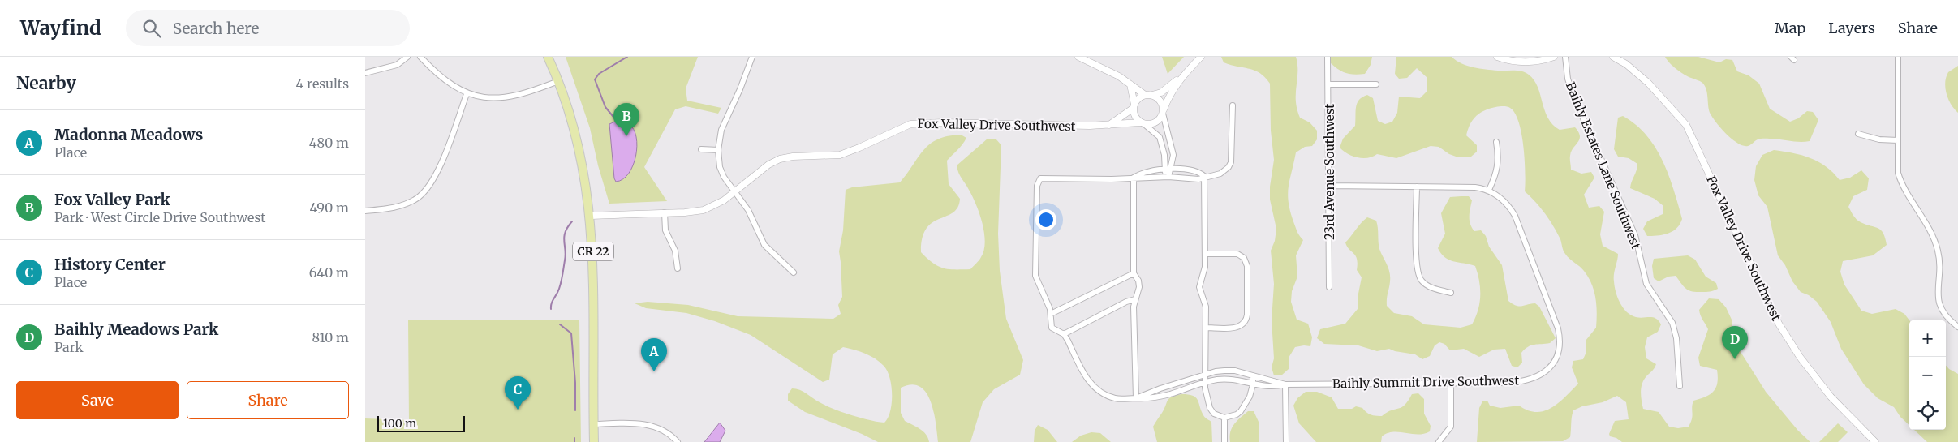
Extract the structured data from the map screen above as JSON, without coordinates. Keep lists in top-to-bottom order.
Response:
{
  "streets": {
    "main road": ["CR 22"],
    "street": [
      "Fox Valley Drive Southwest",
      "Baihly Estates Lane Southwest",
      "23rd Avenue Southwest",
      "Baihly Summit Drive Southwest"
    ]
  },
  "crossings": [
    ["Fox Valley Drive Southwest", "CR 22"]
  ],
  "scale_bar": "100 m",
  "page": {
    "header": "Wayfind",
    "search": "Search here",
    "nav": ["Map", "Layers", "Share"],
    "heading": ["Nearby", "4 results"],
    "pins": [
      "B",
      "D",
      "A",
      "C"
    ],
    "list": [
      {
        "mark": "A",
        "name": "Madonna Meadows",
        "note": "Place",
        "value": "480 m"
      },
      {
        "mark": "B",
        "name": "Fox Valley Park",
        "note": "Park · West Circle Drive Southwest",
        "value": "490 m"
      },
      {
        "mark": "C",
        "name": "History Center",
        "note": "Place",
        "value": "640 m"
      },
      {
        "mark": "D",
        "name": "Baihly Meadows Park",
        "note": "Park",
        "value": "810 m"
      }
    ],
    "map_buttons": ["+", "−"],
    "buttons": ["Save", "Share"],
    "scale": "100 m"
  }
}
